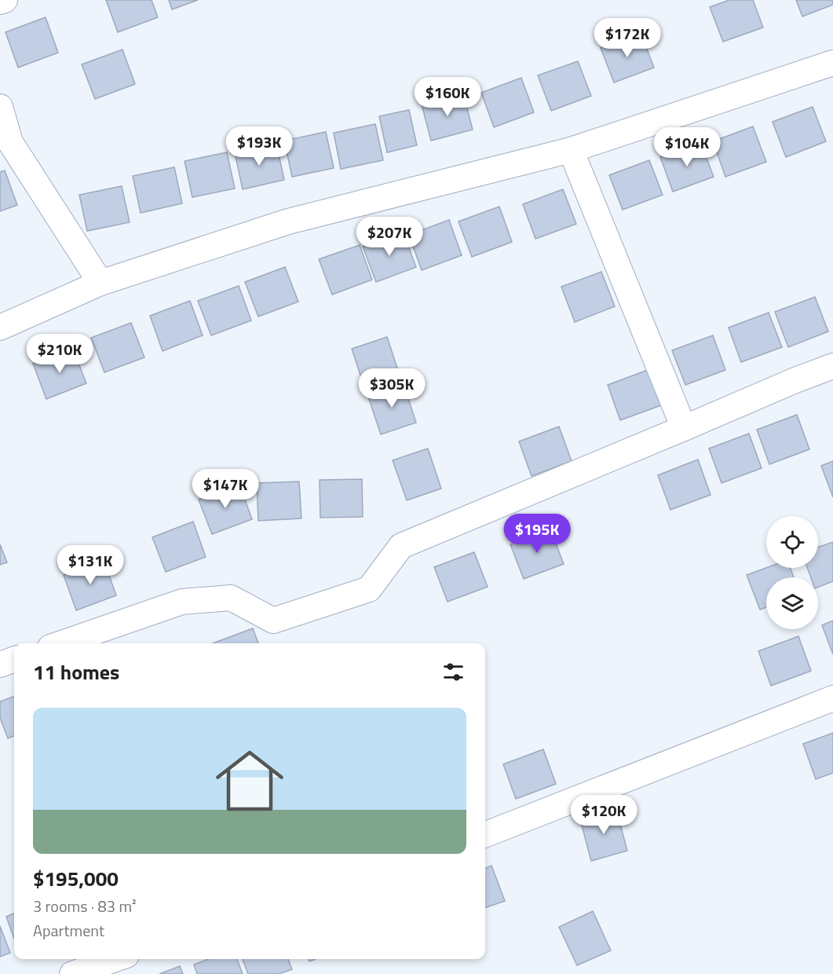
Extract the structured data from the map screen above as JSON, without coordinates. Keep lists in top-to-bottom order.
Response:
{
  "page": {
    "price": [
      "$172K",
      "$160K",
      "$193K",
      "$104K",
      "$207K",
      "$210K",
      "$305K",
      "$147K",
      "$195K",
      "$131K",
      "$120K"
    ],
    "heading": "11 homes",
    "list": [
      {
        "name": "$195,000",
        "note": "3 rooms · 83 m² · Apartment"
      }
    ]
  }
}
